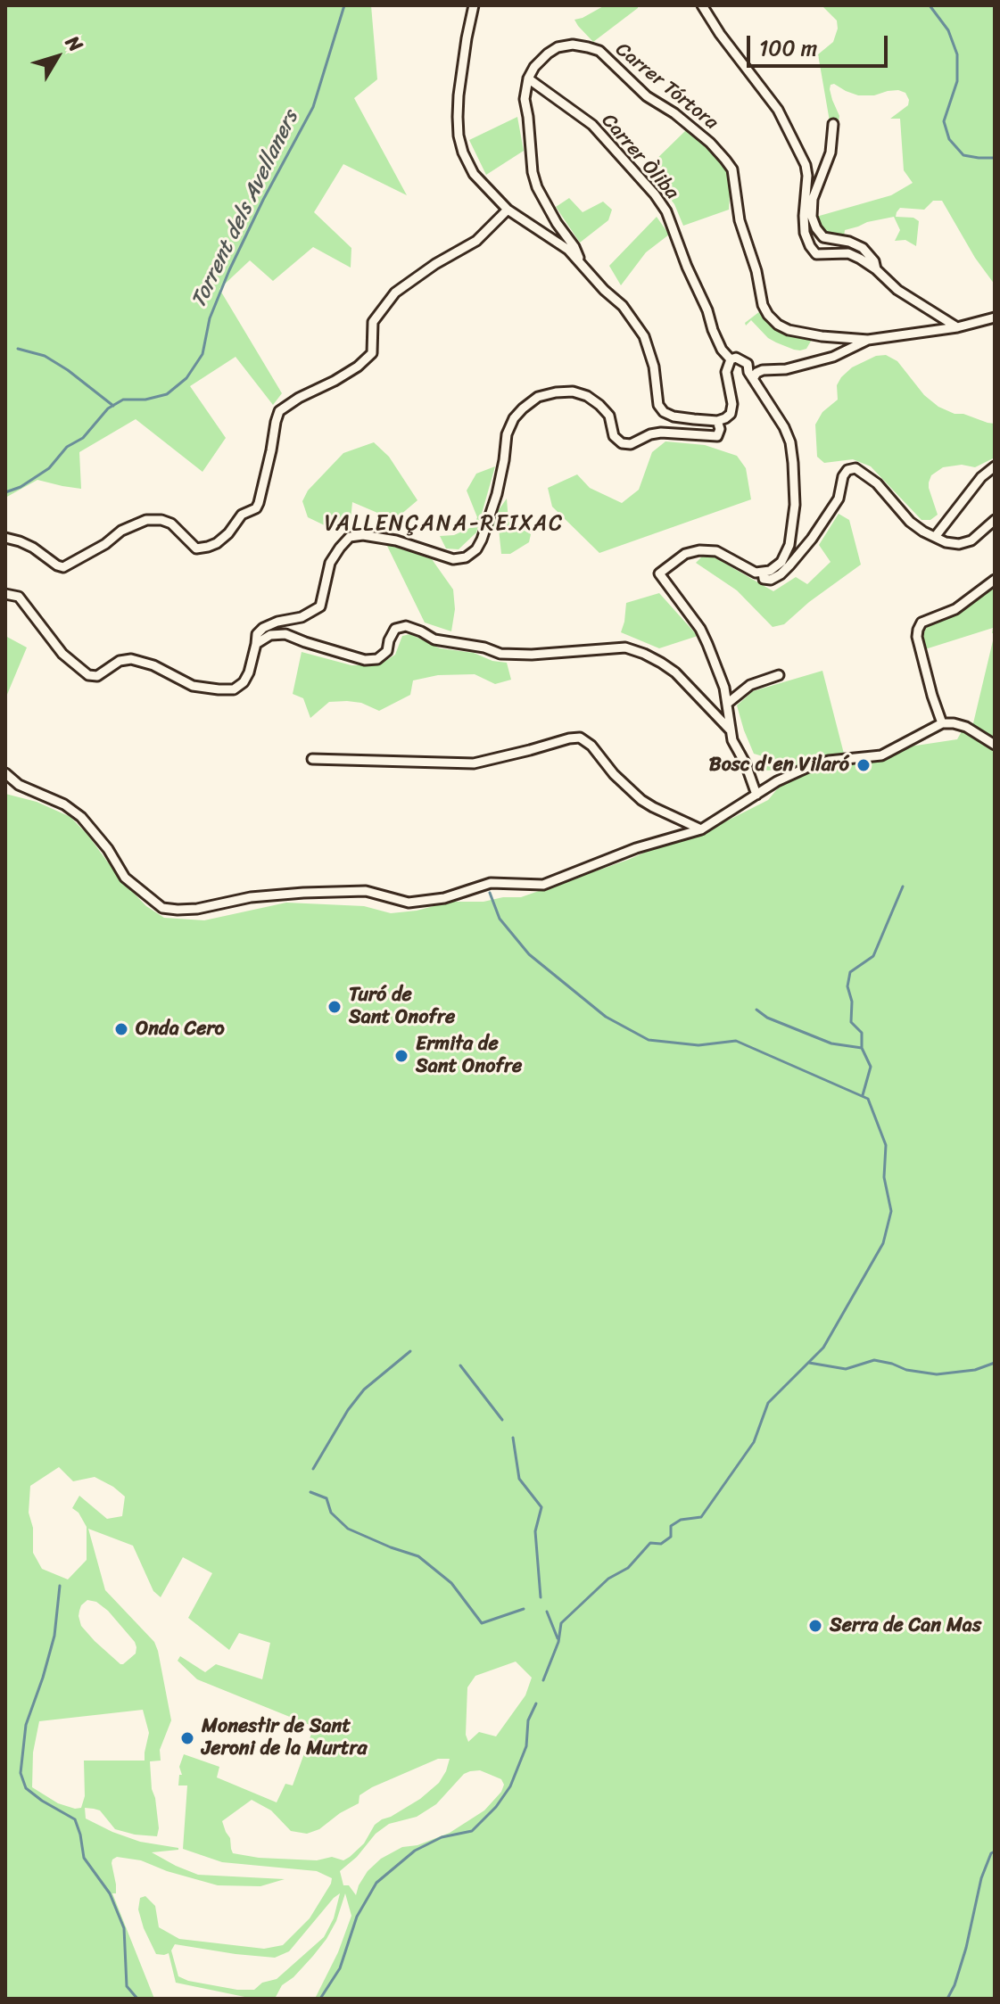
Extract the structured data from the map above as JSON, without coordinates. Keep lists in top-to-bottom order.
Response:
{
  "streets": {
    "street": ["Carrer Tórtora", "Carrer Òliba"]
  },
  "crossings": [
    ["Carrer Tórtora", "Carrer Òliba"]
  ],
  "districts": ["VALLENÇANA-REIXAC"],
  "water": ["Torrent dels Avellaners"],
  "places": [
    "Bosc d'en Vilaró",
    "Turó de Sant Onofre",
    "Onda Cero",
    "Ermita de Sant Onofre",
    "Serra de Can Mas",
    "Monestir de Sant Jeroni de la Murtra"
  ],
  "scale_bar": "100 m",
  "north": "top right"
}
